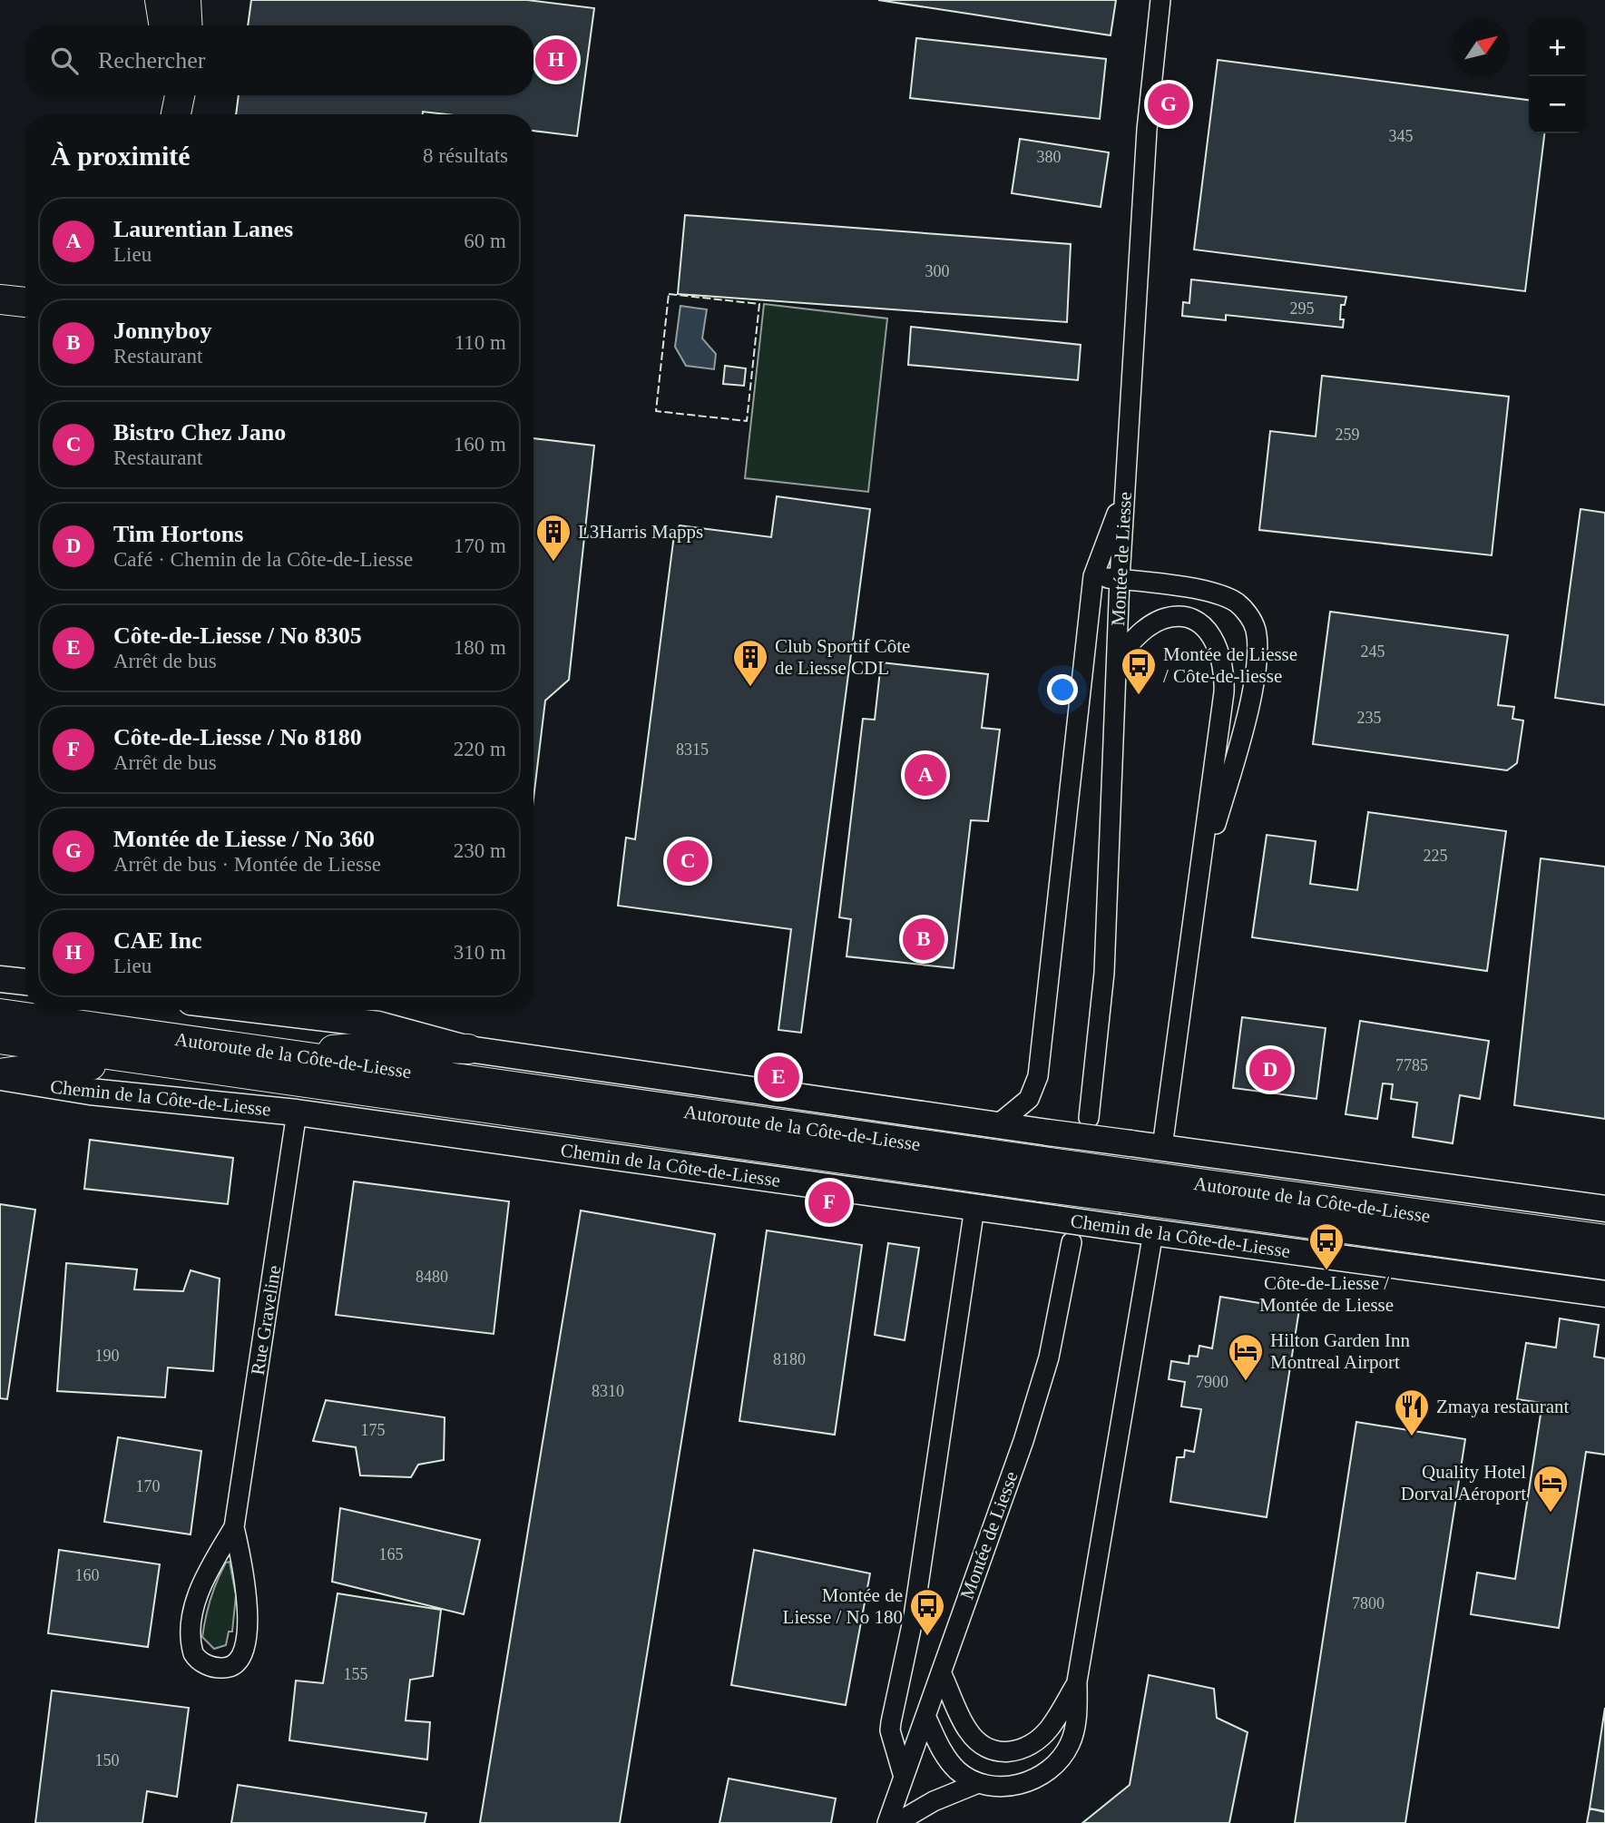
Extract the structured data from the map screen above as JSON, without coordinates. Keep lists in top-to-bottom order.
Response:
{
  "streets": {
    "highway": ["Autoroute de la Côte-de-Liesse"],
    "main road": ["Chemin de la Côte-de-Liesse"],
    "street": ["Montée de Liesse", "Rue Graveline"]
  },
  "crossings": [
    ["Chemin de la Côte-de-Liesse", "Rue Graveline"]
  ],
  "places": {
    "building": ["L3Harris Mapps", "Club Sportif Côte de Liesse CDL"],
    "bus stop": ["Montée de Liesse / Côte-de-liesse", "Côte-de-Liesse / Montée de Liesse", "Montée de Liesse / No 180"],
    "hotel": ["Hilton Garden Inn Montreal Airport", "Quality Hotel Dorval Aéroport"],
    "restaurant": ["Zmaya restaurant"]
  },
  "house_numbers": [
    "345",
    "380",
    "300",
    "295",
    "259",
    "245",
    "235",
    "8315",
    "225",
    "7785",
    "8480",
    "190",
    "8180",
    "7900",
    "8310",
    "175",
    "170",
    "165",
    "160",
    "7800",
    "155",
    "150"
  ],
  "north": "top right",
  "page": {
    "map_buttons": ["+", "−"],
    "search": "Rechercher",
    "pins": [
      "H",
      "G",
      "A",
      "C",
      "B",
      "D",
      "E",
      "F"
    ],
    "heading": ["À proximité", "8 résultats"],
    "list": [
      {
        "mark": "A",
        "name": "Laurentian Lanes",
        "note": "Lieu",
        "value": "60 m"
      },
      {
        "mark": "B",
        "name": "Jonnyboy",
        "note": "Restaurant",
        "value": "110 m"
      },
      {
        "mark": "C",
        "name": "Bistro Chez Jano",
        "note": "Restaurant",
        "value": "160 m"
      },
      {
        "mark": "D",
        "name": "Tim Hortons",
        "note": "Café · Chemin de la Côte-de-Liesse",
        "value": "170 m"
      },
      {
        "mark": "E",
        "name": "Côte-de-Liesse / No 8305",
        "note": "Arrêt de bus",
        "value": "180 m"
      },
      {
        "mark": "F",
        "name": "Côte-de-Liesse / No 8180",
        "note": "Arrêt de bus",
        "value": "220 m"
      },
      {
        "mark": "G",
        "name": "Montée de Liesse / No 360",
        "note": "Arrêt de bus · Montée de Liesse",
        "value": "230 m"
      },
      {
        "mark": "H",
        "name": "CAE Inc",
        "note": "Lieu",
        "value": "310 m"
      }
    ]
  }
}
